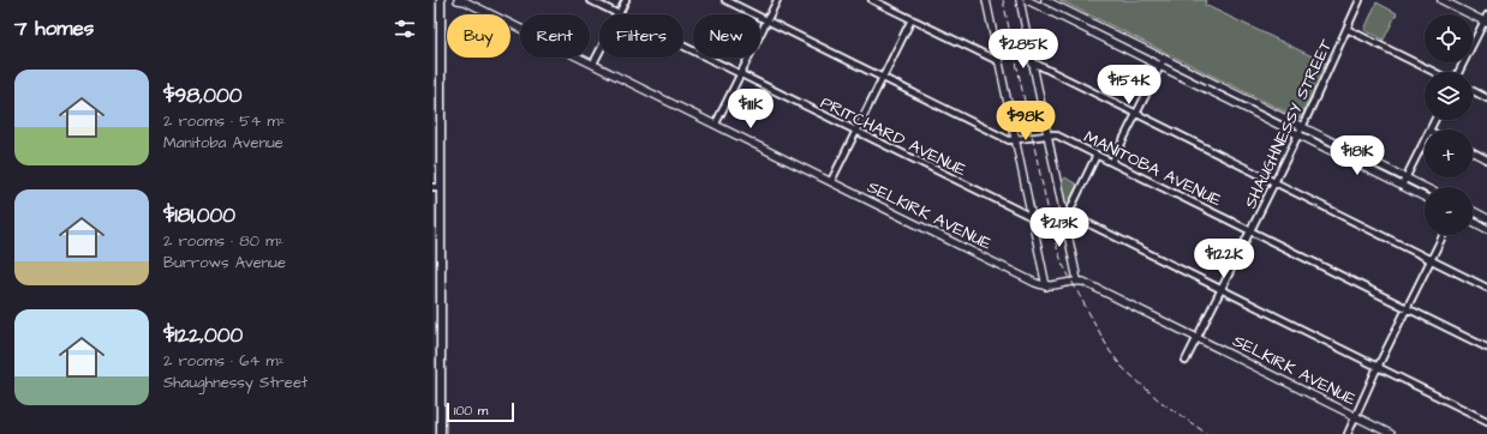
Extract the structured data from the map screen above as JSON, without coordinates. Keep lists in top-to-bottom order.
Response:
{
  "streets": {
    "street": [
      "SHAUGHNESSY STREET",
      "PRITCHARD AVENUE",
      "MANITOBA AVENUE",
      "SELKIRK AVENUE"
    ]
  },
  "crossings": [
    ["SHAUGHNESSY STREET", "MANITOBA AVENUE"],
    ["SHAUGHNESSY STREET", "SELKIRK AVENUE"]
  ],
  "scale_bar": "100 m",
  "page": {
    "heading": "7 homes",
    "map_buttons": ["+", "−"],
    "chip": [
      "Buy",
      "Rent",
      "Filters",
      "New"
    ],
    "price": [
      "$285K",
      "$154K",
      "$111K",
      "$98K",
      "$181K",
      "$213K",
      "$122K"
    ],
    "list": [
      {
        "name": "$98,000",
        "note": "2 rooms · 54 m² · Manitoba Avenue"
      },
      {
        "name": "$181,000",
        "note": "2 rooms · 80 m² · Burrows Avenue"
      },
      {
        "name": "$122,000",
        "note": "2 rooms · 64 m² · Shaughnessy Street"
      }
    ],
    "scale": "100 m"
  }
}
